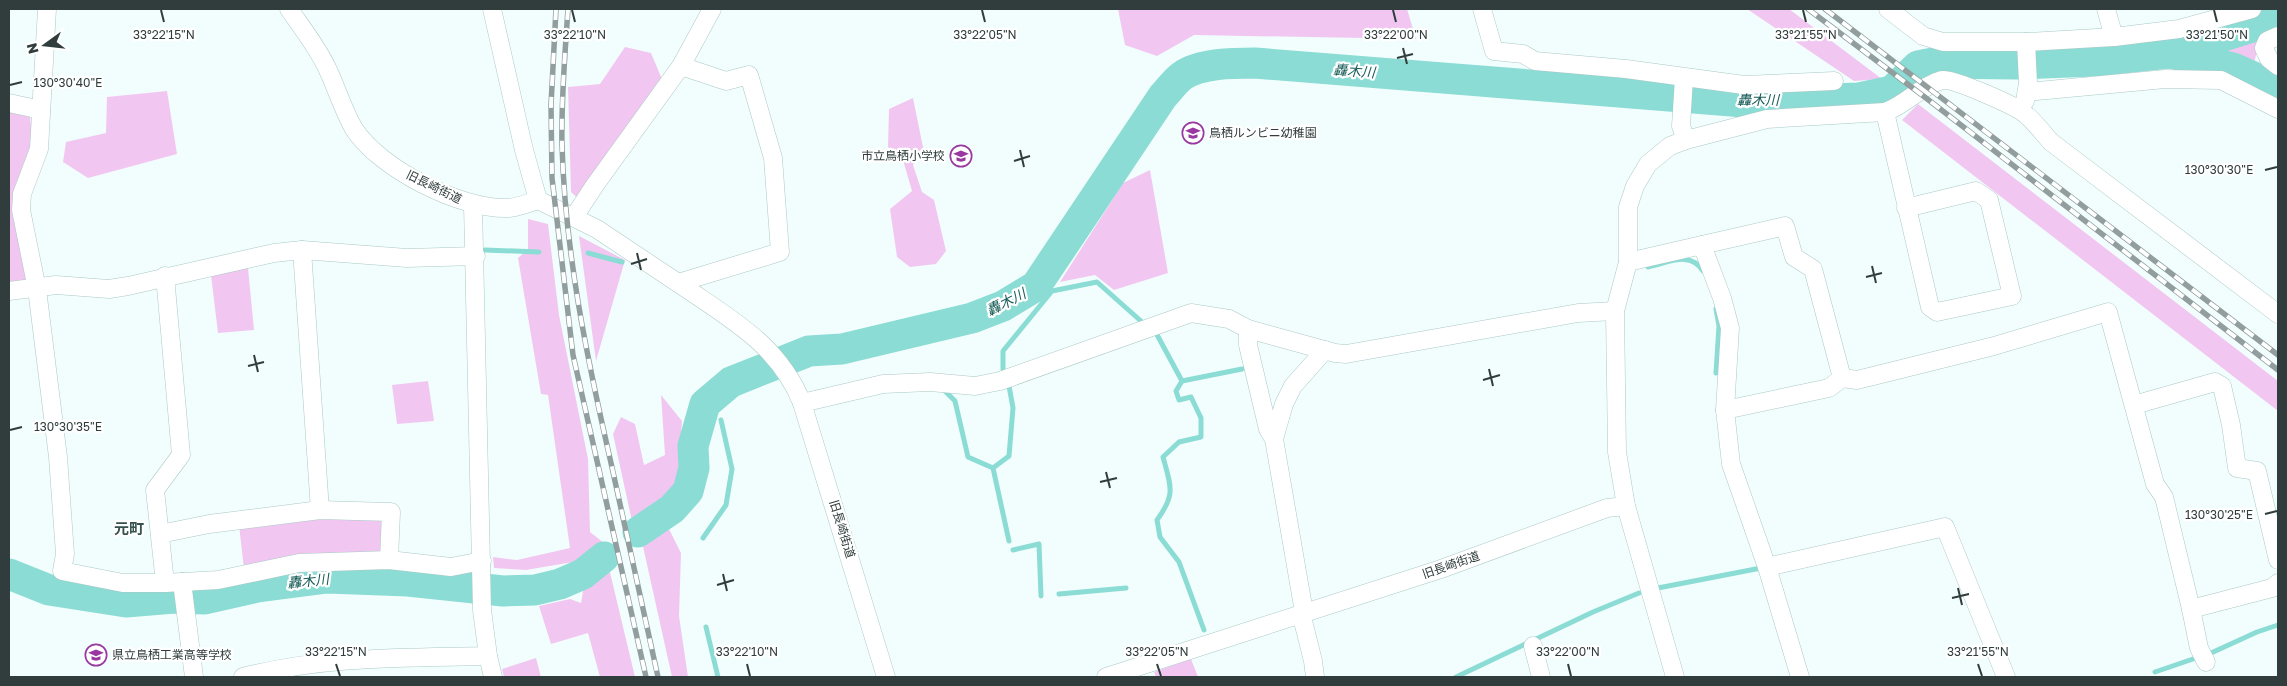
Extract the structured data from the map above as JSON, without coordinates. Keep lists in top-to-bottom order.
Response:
{
  "streets": {
    "street": ["旧長崎街道"]
  },
  "districts": ["元町"],
  "water": ["轟木川"],
  "places": {
    "school or university": ["鳥栖ルンビニ幼稚園", "市立鳥栖小学校", "県立鳥栖工業高等学校"]
  },
  "north": "left",
  "coordinates": [
    "33°22'15\"N",
    "33°22'10\"N",
    "33°22'05\"N",
    "33°22'00\"N",
    "33°21'55\"N",
    "33°21'50\"N",
    "130°30'40\"E",
    "130°30'30\"E",
    "130°30'35\"E",
    "130°30'25\"E"
  ]
}
